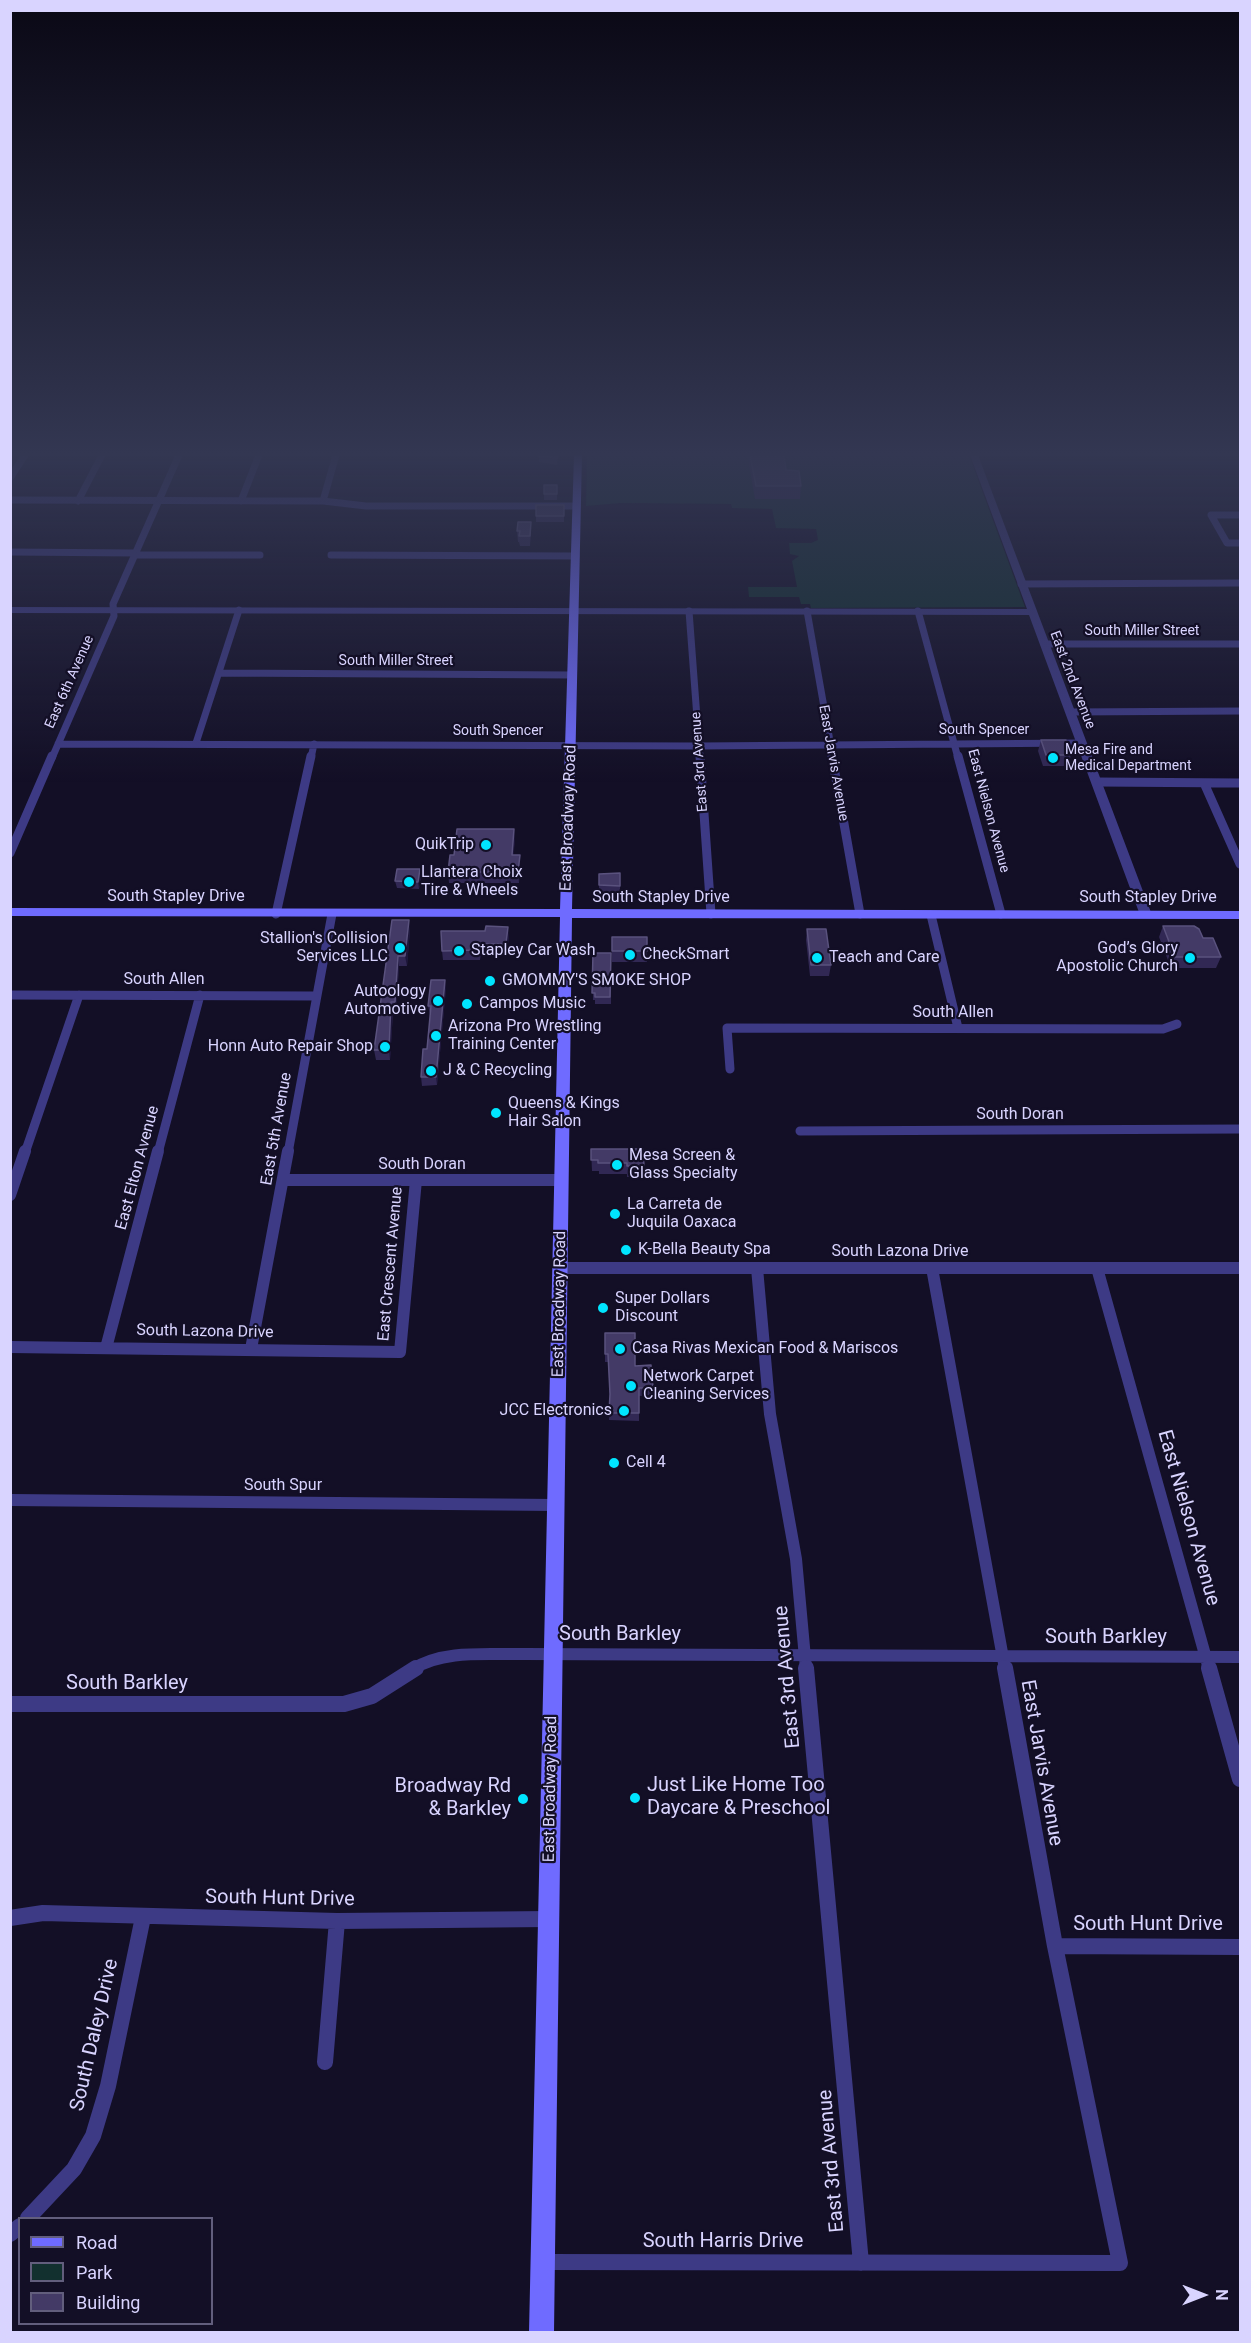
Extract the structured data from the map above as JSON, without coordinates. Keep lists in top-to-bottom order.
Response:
{
  "streets": {
    "main road": ["East Broadway Road", "South Stapley Drive"],
    "street": [
      "South Miller Street",
      "East 2nd Avenue",
      "East 6th Avenue",
      "South Spencer",
      "East 3rd Avenue",
      "East Jarvis Avenue",
      "East Nielson Avenue",
      "South Allen",
      "South Doran",
      "East 5th Avenue",
      "East Elton Avenue",
      "South Lazona Drive",
      "East Crescent Avenue",
      "South Spur",
      "South Barkley",
      "South Hunt Drive",
      "South Daley Drive",
      "South Harris Drive"
    ]
  },
  "crossings": [
    ["South Miller Street", "East 2nd Avenue"],
    ["South Miller Street", "East Broadway Road"],
    ["East 2nd Avenue", "South Spencer"],
    ["East 2nd Avenue", "South Stapley Drive"],
    ["East 6th Avenue", "South Spencer"],
    ["South Spencer", "East 3rd Avenue"],
    ["South Spencer", "East Jarvis Avenue"],
    ["South Spencer", "East Nielson Avenue"],
    ["South Spencer", "East Broadway Road"],
    ["East 3rd Avenue", "South Stapley Drive"],
    ["East 3rd Avenue", "South Lazona Drive"],
    ["East 3rd Avenue", "South Barkley"],
    ["East 3rd Avenue", "South Harris Drive"],
    ["East Jarvis Avenue", "South Stapley Drive"],
    ["East Jarvis Avenue", "South Lazona Drive"],
    ["East Jarvis Avenue", "South Barkley"],
    ["East Jarvis Avenue", "South Hunt Drive"],
    ["East Jarvis Avenue", "South Harris Drive"],
    ["East Nielson Avenue", "South Stapley Drive"],
    ["East Nielson Avenue", "South Lazona Drive"],
    ["East Nielson Avenue", "South Barkley"],
    ["East Broadway Road", "South Stapley Drive"],
    ["East Broadway Road", "South Doran"],
    ["East Broadway Road", "South Lazona Drive"],
    ["East Broadway Road", "South Spur"],
    ["East Broadway Road", "South Barkley"],
    ["East Broadway Road", "South Hunt Drive"],
    ["East Broadway Road", "South Harris Drive"],
    ["South Stapley Drive", "East 5th Avenue"],
    ["South Allen", "East 5th Avenue"],
    ["South Allen", "East Elton Avenue"],
    ["South Doran", "East 5th Avenue"],
    ["South Doran", "East Crescent Avenue"],
    ["East 5th Avenue", "South Lazona Drive"],
    ["East Elton Avenue", "South Lazona Drive"],
    ["South Lazona Drive", "East Crescent Avenue"],
    ["South Hunt Drive", "South Daley Drive"]
  ],
  "places": [
    "Mesa Fire and Medical Department",
    "QuikTrip",
    "Llantera Choix Tire & Wheels",
    "Stallion's Collision Services LLC",
    "Stapley Car Wash",
    "CheckSmart",
    "Teach and Care",
    "God’s Glory Apostolic Church",
    "GMOMMY'S SMOKE SHOP",
    "Autoology Automotive",
    "Campos Music",
    "Arizona Pro Wrestling Training Center",
    "Honn Auto Repair Shop",
    "J & C Recycling",
    "Queens & Kings Hair Salon",
    "Mesa Screen & Glass Specialty",
    "La Carreta de Juquila Oaxaca",
    "K-Bella Beauty Spa",
    "Super Dollars Discount",
    "Casa Rivas Mexican Food & Mariscos",
    "Network Carpet Cleaning Services",
    "JCC Electronics",
    "Cell 4",
    "Just Like Home Too Daycare & Preschool",
    "Broadway Rd & Barkley"
  ],
  "legend": ["Road", "Park", "Building"],
  "north": "right"
}
